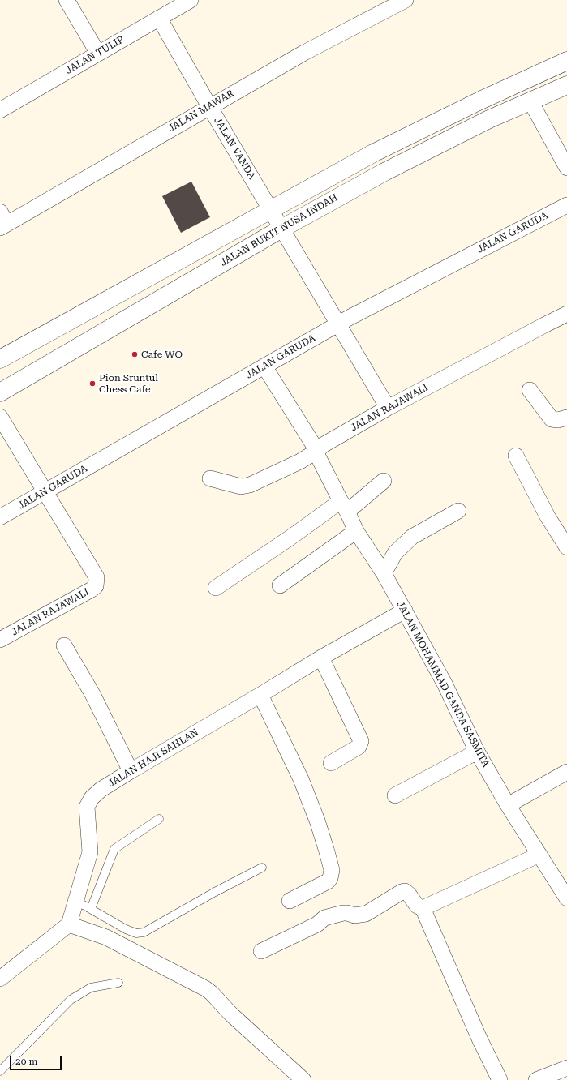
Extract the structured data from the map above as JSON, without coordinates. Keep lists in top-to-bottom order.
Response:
{
  "streets": {
    "street": [
      "JALAN TULIP",
      "JALAN MAWAR",
      "JALAN VANDA",
      "JALAN BUKIT NUSA INDAH",
      "JALAN GARUDA",
      "JALAN RAJAWALI",
      "JALAN MOHAMMAD GANDA SASMITA",
      "JALAN HAJI SAHLAN"
    ]
  },
  "crossings": [
    ["JALAN TULIP", "JALAN VANDA"],
    ["JALAN MAWAR", "JALAN VANDA"],
    ["JALAN VANDA", "JALAN BUKIT NUSA INDAH"],
    ["JALAN VANDA", "JALAN GARUDA"],
    ["JALAN VANDA", "JALAN RAJAWALI"],
    ["JALAN GARUDA", "JALAN RAJAWALI"],
    ["JALAN GARUDA", "JALAN MOHAMMAD GANDA SASMITA"],
    ["JALAN RAJAWALI", "JALAN MOHAMMAD GANDA SASMITA"],
    ["JALAN MOHAMMAD GANDA SASMITA", "JALAN HAJI SAHLAN"]
  ],
  "places": ["Cafe WO", "Pion Sruntul Chess Cafe"],
  "scale_bar": "20 m"
}
